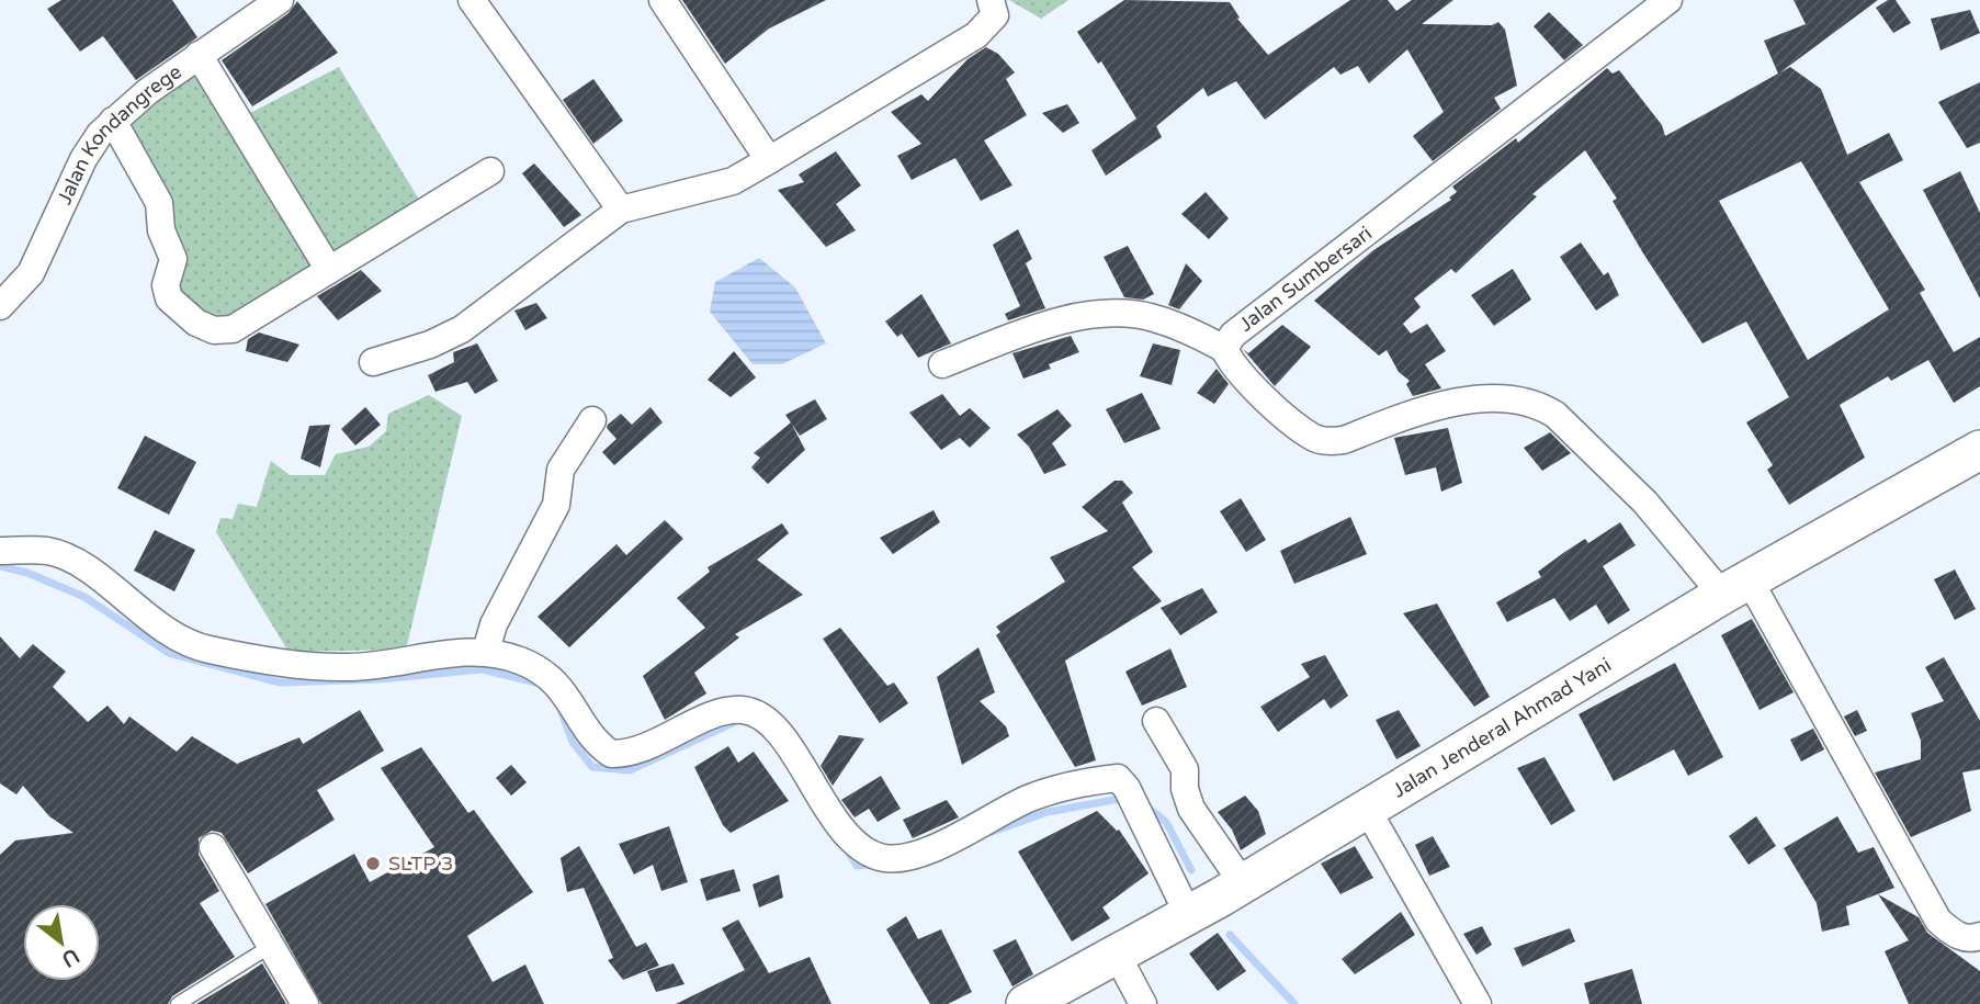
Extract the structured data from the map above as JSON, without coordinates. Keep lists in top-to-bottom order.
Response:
{
  "streets": {
    "main road": ["Jalan Jenderal Ahmad Yani"],
    "street": ["Jalan Kondangrege", "Jalan Sumbersari"]
  },
  "crossings": [
    ["Jalan Sumbersari", "Jalan Jenderal Ahmad Yani"]
  ],
  "places": ["SLTP 3"],
  "north": "bottom right"
}
